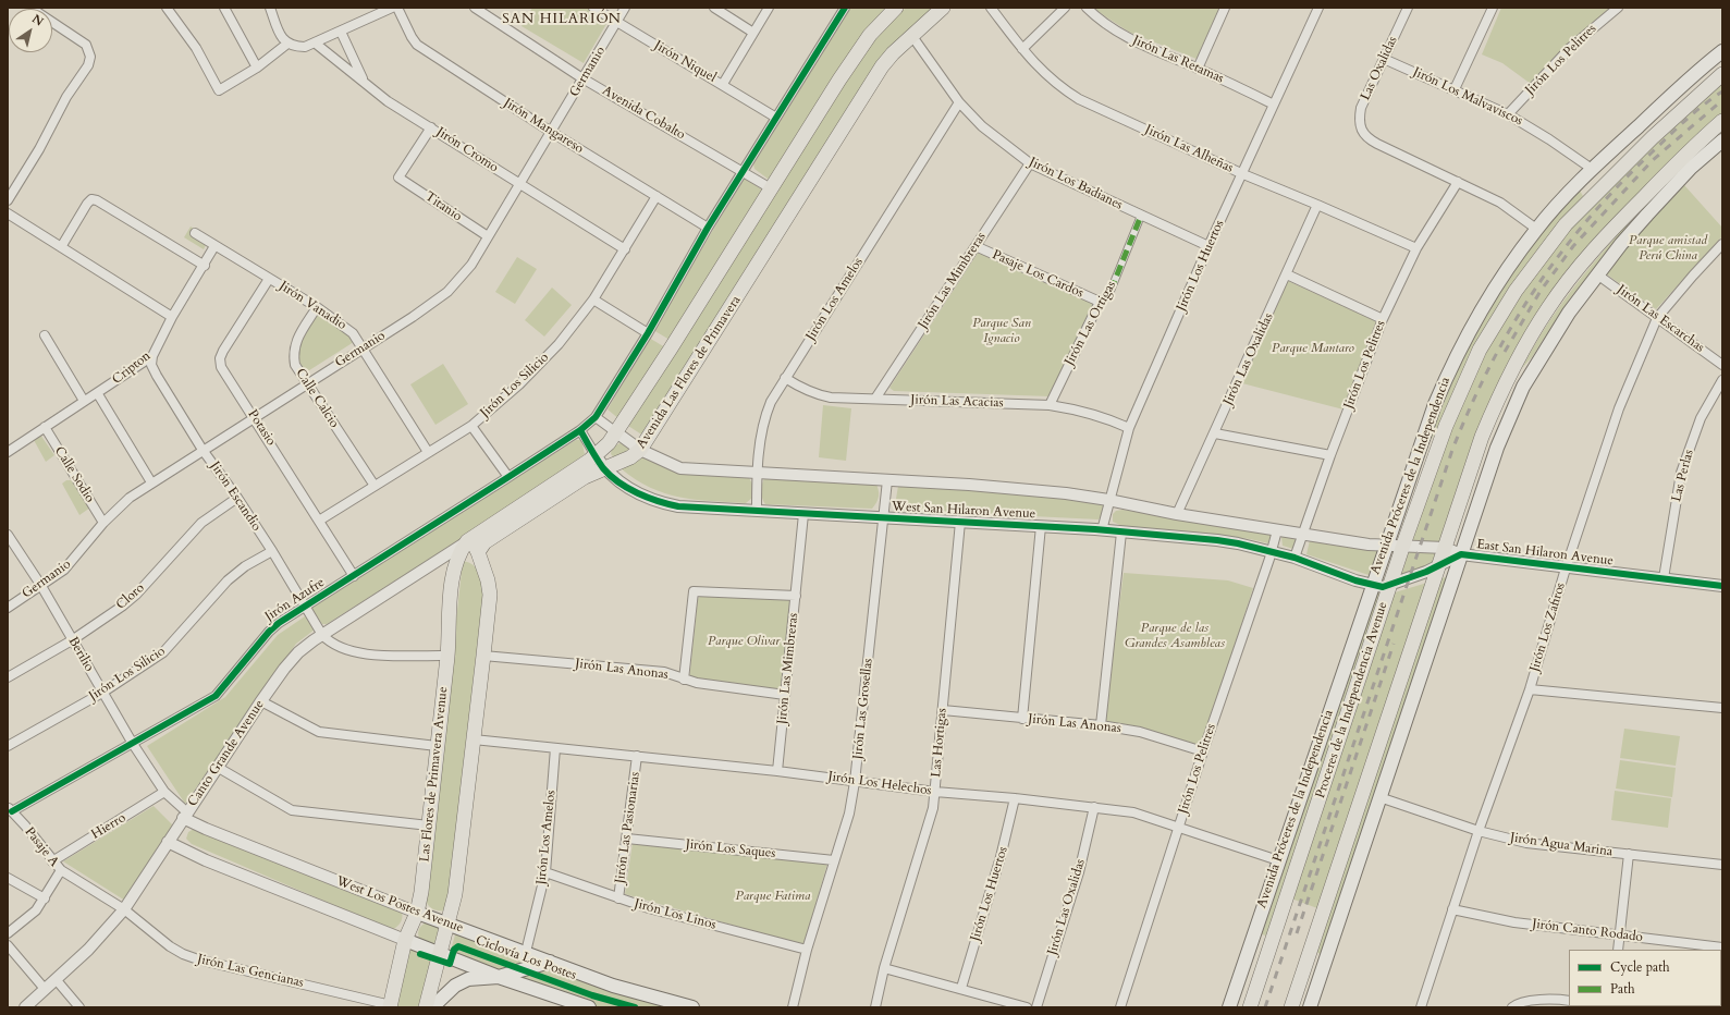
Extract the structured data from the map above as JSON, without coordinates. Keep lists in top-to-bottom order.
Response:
{
  "streets": {
    "main road": [
      "Avenida Las Flores de Primavera",
      "Avenida Próceres de la Independencia",
      "Proceres de la Independencia Avenue",
      "Las Flores de Primavera Avenue",
      "West Los Postes Avenue"
    ],
    "street": [
      "Jirón Las Retamas",
      "Jirón Los Pelitres",
      "Jirón Niquel",
      "Las Oxalidas",
      "Germanio",
      "Jirón Los Malvaviscos",
      "Avenida Cobalto",
      "Jirón Mangareso",
      "Jirón Las Alheñas",
      "Jirón Cromo",
      "Jirón Los Badianes",
      "Titanio",
      "Jirón Los Huertos",
      "Pasaje Los Cardos",
      "Jirón Las Mimbreras",
      "Jirón Los Amelos",
      "Jirón Vanadio",
      "Jirón Las Escarchas",
      "Jirón Las Ortigas",
      "Jirón Las Oxalidas",
      "Cripton",
      "Jirón Los Silicio",
      "Calle Calcio",
      "Jirón Las Acacias",
      "Potasio",
      "Calle Sodio",
      "Las Perlas",
      "Jirón Escandio",
      "West San Hilaron Avenue",
      "East San Hilaron Avenue",
      "Cloro",
      "Jirón Azufre",
      "Jirón Los Zafiros",
      "Berilio",
      "Jirón Las Anonas",
      "Jirón Las Grosellas",
      "Las Hortigas",
      "Canto Grande Avenue",
      "Jirón Los Helechos",
      "Hierro",
      "Jirón Las Pasionarias",
      "Jirón Agua Marina",
      "Pasaje A",
      "Jirón Los Saques",
      "Jirón Los Linos",
      "Jirón Canto Rodado",
      "Jirón Las Gencianas"
    ],
    "cycle path": ["Ciclovía Los Postes"]
  },
  "crossings": [
    ["Jirón Las Retamas", "Jirón Los Huertos"],
    ["Jirón Los Pelitres", "Las Oxalidas"],
    ["Jirón Los Pelitres", "Jirón Los Malvaviscos"],
    ["Jirón Los Pelitres", "Jirón Las Alheñas"],
    ["Jirón Los Pelitres", "West San Hilaron Avenue"],
    ["Jirón Los Pelitres", "Jirón Las Anonas"],
    ["Jirón Los Pelitres", "Jirón Los Helechos"],
    ["Jirón Niquel", "Germanio"],
    ["Jirón Niquel", "Jirón Azufre"],
    ["Las Oxalidas", "Jirón Los Malvaviscos"],
    ["Germanio", "Avenida Cobalto"],
    ["Germanio", "Jirón Mangareso"],
    ["Germanio", "Jirón Cromo"],
    ["Germanio", "Titanio"],
    ["Germanio", "Jirón Vanadio"],
    ["Germanio", "Calle Calcio"],
    ["Germanio", "Potasio"],
    ["Germanio", "Calle Sodio"],
    ["Germanio", "Jirón Escandio"],
    ["Germanio", "Berilio"],
    ["Jirón Los Malvaviscos", "Avenida Próceres de la Independencia"],
    ["Avenida Cobalto", "Jirón Azufre"],
    ["Jirón Mangareso", "Jirón Los Silicio"],
    ["Jirón Mangareso", "Jirón Azufre"],
    ["Jirón Las Alheñas", "Jirón Los Huertos"],
    ["Jirón Las Alheñas", "Jirón Las Oxalidas"],
    ["Jirón Cromo", "Titanio"],
    ["Jirón Cromo", "Jirón Los Silicio"],
    ["Jirón Los Badianes", "Jirón Los Huertos"],
    ["Jirón Los Badianes", "Jirón Las Mimbreras"],
    ["Jirón Los Badianes", "Jirón Los Amelos"],
    ["Jirón Los Badianes", "Jirón Las Ortigas"],
    ["Jirón Los Badianes", "Avenida Las Flores de Primavera"],
    ["Jirón Los Huertos", "Jirón Las Acacias"],
    ["Jirón Los Huertos", "West San Hilaron Avenue"],
    ["Jirón Los Huertos", "Jirón Los Helechos"],
    ["Pasaje Los Cardos", "Jirón Las Mimbreras"],
    ["Pasaje Los Cardos", "Jirón Las Ortigas"],
    ["Jirón Las Mimbreras", "Jirón Las Acacias"],
    ["Jirón Las Mimbreras", "West San Hilaron Avenue"],
    ["Jirón Las Mimbreras", "Jirón Las Anonas"],
    ["Jirón Las Mimbreras", "Jirón Los Helechos"],
    ["Jirón Los Amelos", "Jirón Las Acacias"],
    ["Jirón Los Amelos", "West San Hilaron Avenue"],
    ["Jirón Los Amelos", "Jirón Los Helechos"],
    ["Jirón Los Amelos", "West Los Postes Avenue"],
    ["Jirón Los Amelos", "Jirón Los Linos"],
    ["Jirón Vanadio", "Cripton"],
    ["Jirón Vanadio", "Jirón Los Silicio"],
    ["Jirón Vanadio", "Calle Calcio"],
    ["Jirón Vanadio", "Potasio"],
    ["Jirón Las Escarchas", "Jirón Los Zafiros"],
    ["Jirón Las Ortigas", "Jirón Las Acacias"],
    ["Jirón Las Oxalidas", "West San Hilaron Avenue"],
    ["Jirón Las Oxalidas", "Jirón Los Helechos"],
    ["Cripton", "Calle Sodio"],
    ["Cripton", "Jirón Escandio"],
    ["Avenida Las Flores de Primavera", "West San Hilaron Avenue"],
    ["Jirón Los Silicio", "Calle Calcio"],
    ["Jirón Los Silicio", "Potasio"],
    ["Jirón Los Silicio", "Jirón Escandio"],
    ["Jirón Los Silicio", "Berilio"],
    ["Potasio", "Jirón Azufre"],
    ["Avenida Próceres de la Independencia", "West San Hilaron Avenue"],
    ["Avenida Próceres de la Independencia", "East San Hilaron Avenue"],
    ["Avenida Próceres de la Independencia", "Jirón Los Helechos"],
    ["Las Perlas", "East San Hilaron Avenue"],
    ["Jirón Escandio", "Cloro"],
    ["Jirón Escandio", "Jirón Azufre"],
    ["Jirón Escandio", "Canto Grande Avenue"],
    ["West San Hilaron Avenue", "East San Hilaron Avenue"],
    ["West San Hilaron Avenue", "Jirón Azufre"],
    ["West San Hilaron Avenue", "Proceres de la Independencia Avenue"],
    ["West San Hilaron Avenue", "Jirón Las Grosellas"],
    ["West San Hilaron Avenue", "Las Hortigas"],
    ["East San Hilaron Avenue", "Jirón Los Zafiros"],
    ["East San Hilaron Avenue", "Proceres de la Independencia Avenue"],
    ["Cloro", "Berilio"],
    ["Jirón Azufre", "Berilio"],
    ["Jirón Azufre", "Pasaje A"],
    ["Jirón Los Zafiros", "Jirón Agua Marina"],
    ["Jirón Los Zafiros", "Jirón Canto Rodado"],
    ["Berilio", "Canto Grande Avenue"],
    ["Berilio", "Hierro"],
    ["Berilio", "West Los Postes Avenue"],
    ["Jirón Las Anonas", "Las Hortigas"],
    ["Jirón Las Grosellas", "Jirón Los Helechos"],
    ["Jirón Las Grosellas", "Jirón Los Saques"],
    ["Jirón Las Grosellas", "Jirón Los Linos"],
    ["Las Hortigas", "Jirón Los Helechos"],
    ["Canto Grande Avenue", "Las Flores de Primavera Avenue"],
    ["Canto Grande Avenue", "Pasaje A"],
    ["Canto Grande Avenue", "West Los Postes Avenue"],
    ["Canto Grande Avenue", "Jirón Las Gencianas"],
    ["Las Flores de Primavera Avenue", "West Los Postes Avenue"],
    ["Las Flores de Primavera Avenue", "Jirón Las Gencianas"],
    ["Jirón Los Helechos", "Jirón Las Pasionarias"],
    ["Hierro", "Pasaje A"],
    ["Jirón Las Pasionarias", "Jirón Los Saques"],
    ["Jirón Las Pasionarias", "Jirón Los Linos"],
    ["Pasaje A", "Jirón Las Gencianas"]
  ],
  "districts": ["SAN HILARIÓN"],
  "parks": [
    "Parque amistad Perú China",
    "Parque San Ignacio",
    "Parque Mantaro",
    "Parque de las Grandes Asambleas",
    "Parque Olivar",
    "Parque Fatima"
  ],
  "legend": ["Cycle path", "Path"],
  "north": "top right"
}
